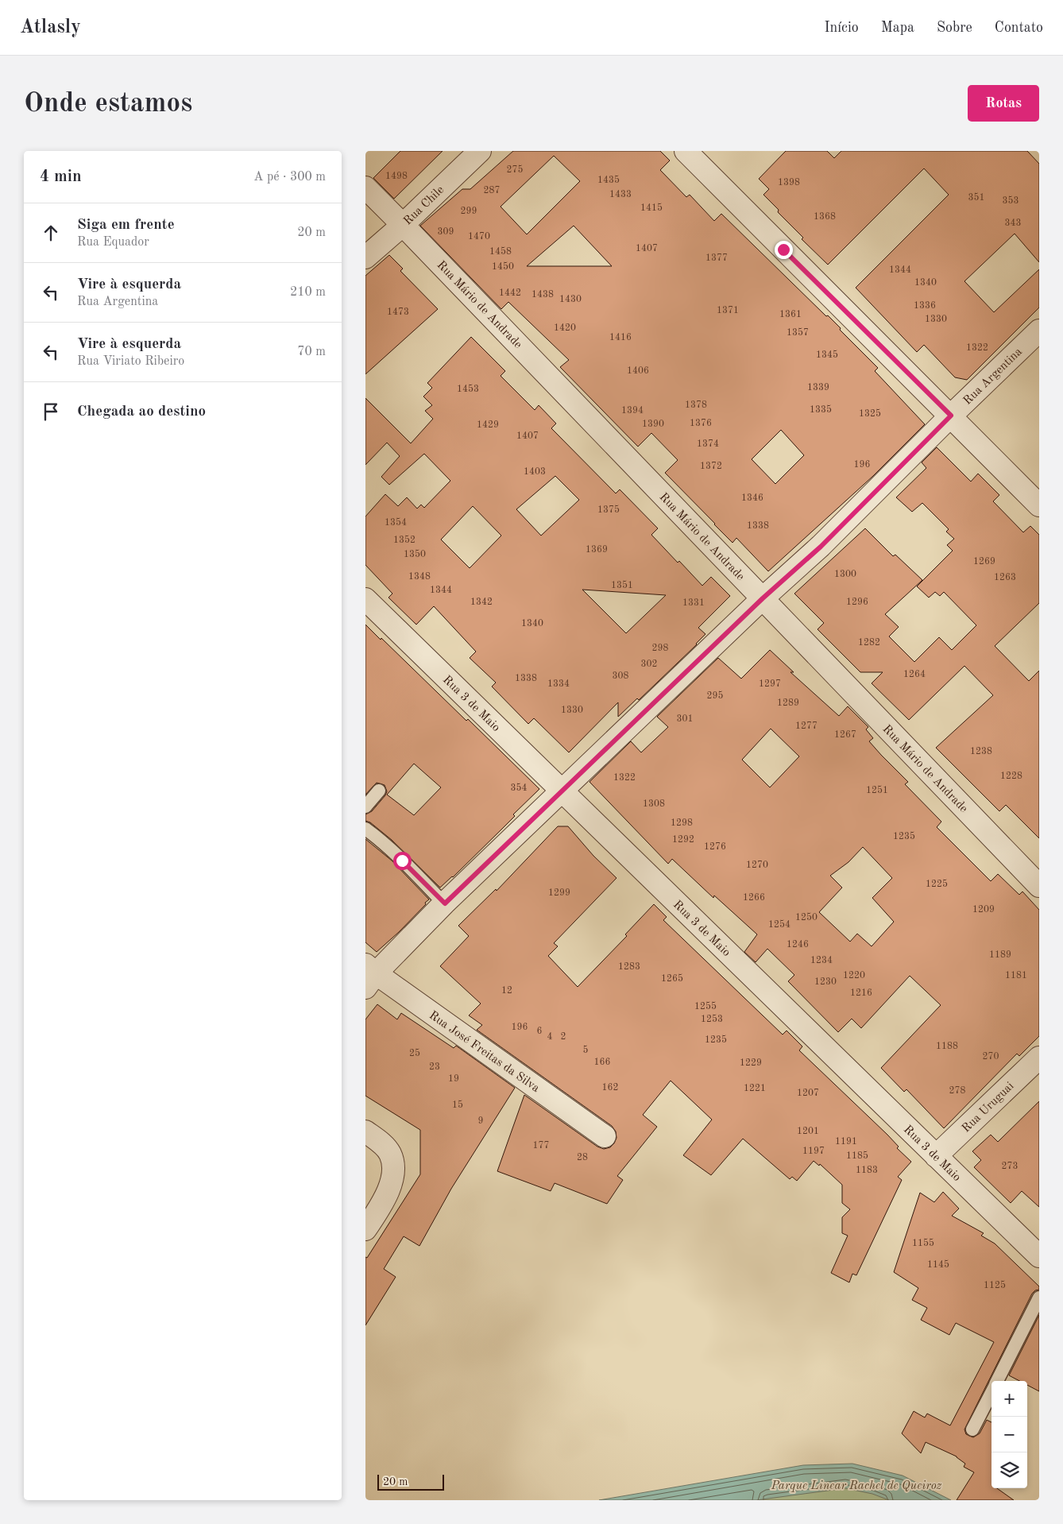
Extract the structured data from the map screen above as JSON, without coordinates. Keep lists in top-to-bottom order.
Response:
{
  "streets": {
    "street": [
      "Rua Chile",
      "Rua Mário de Andrade",
      "Rua Argentina",
      "Rua 3 de Maio",
      "Rua José Freitas da Silva",
      "Rua Uruguai"
    ]
  },
  "crossings": [
    ["Rua Chile", "Rua Mário de Andrade"],
    ["Rua Mário de Andrade", "Rua Argentina"],
    ["Rua Argentina", "Rua 3 de Maio"],
    ["Rua Argentina", "Rua José Freitas da Silva"],
    ["Rua 3 de Maio", "Rua Uruguai"]
  ],
  "parks": ["Parque Linear Rachel de Queiroz"],
  "house_numbers": [
    "275",
    "1498",
    "1435",
    "1398",
    "287",
    "1433",
    "351",
    "353",
    "1415",
    "299",
    "1368",
    "343",
    "309",
    "1470",
    "1407",
    "1458",
    "1377",
    "1450",
    "1344",
    "1340",
    "1442",
    "1438",
    "1430",
    "1336",
    "1371",
    "1473",
    "1361",
    "1330",
    "1420",
    "1357",
    "1416",
    "1322",
    "1345",
    "1406",
    "1339",
    "1453",
    "1378",
    "1335",
    "1394",
    "1325",
    "1376",
    "1390",
    "1429",
    "1407",
    "1374",
    "196",
    "1372",
    "1403",
    "1346",
    "1375",
    "1354",
    "1338",
    "1352",
    "1369",
    "1350",
    "1269",
    "1300",
    "1348",
    "1263",
    "1351",
    "1344",
    "1342",
    "1296",
    "1331",
    "1340",
    "1282",
    "298",
    "302",
    "1264",
    "308",
    "1338",
    "1334",
    "1297",
    "295",
    "1289",
    "1330",
    "301",
    "1277",
    "1267",
    "1238",
    "1228",
    "1322",
    "354",
    "1251",
    "1308",
    "1298",
    "1235",
    "1292",
    "1276",
    "1270",
    "1225",
    "1299",
    "1266",
    "1209",
    "1250",
    "1254",
    "1246",
    "1189",
    "1234",
    "1283",
    "1220",
    "1181",
    "1265",
    "1230",
    "12",
    "1216",
    "1255",
    "1253",
    "196",
    "6",
    "4",
    "2",
    "1235",
    "1188",
    "5",
    "25",
    "270",
    "166",
    "1229",
    "23",
    "19",
    "162",
    "1221",
    "278",
    "1207",
    "15",
    "9",
    "1201",
    "1191",
    "177",
    "1197",
    "1185",
    "28",
    "273",
    "1183",
    "1155",
    "1145",
    "1125"
  ],
  "scale_bar": "20 m",
  "page": {
    "header": "Atlasly",
    "nav": [
      "Início",
      "Mapa",
      "Sobre",
      "Contato"
    ],
    "buttons": "Rotas",
    "title": "Onde estamos",
    "heading": ["4 min", "A pé · 300 m"],
    "list": [
      ["Siga em frente", "Rua Equador", "20 m"],
      ["Vire à esquerda", "Rua Argentina", "210 m"],
      ["Vire à esquerda", "Rua Viriato Ribeiro", "70 m"],
      "Chegada ao destino"
    ],
    "map_buttons": ["+", "−"],
    "scale": "20 m"
  }
}
